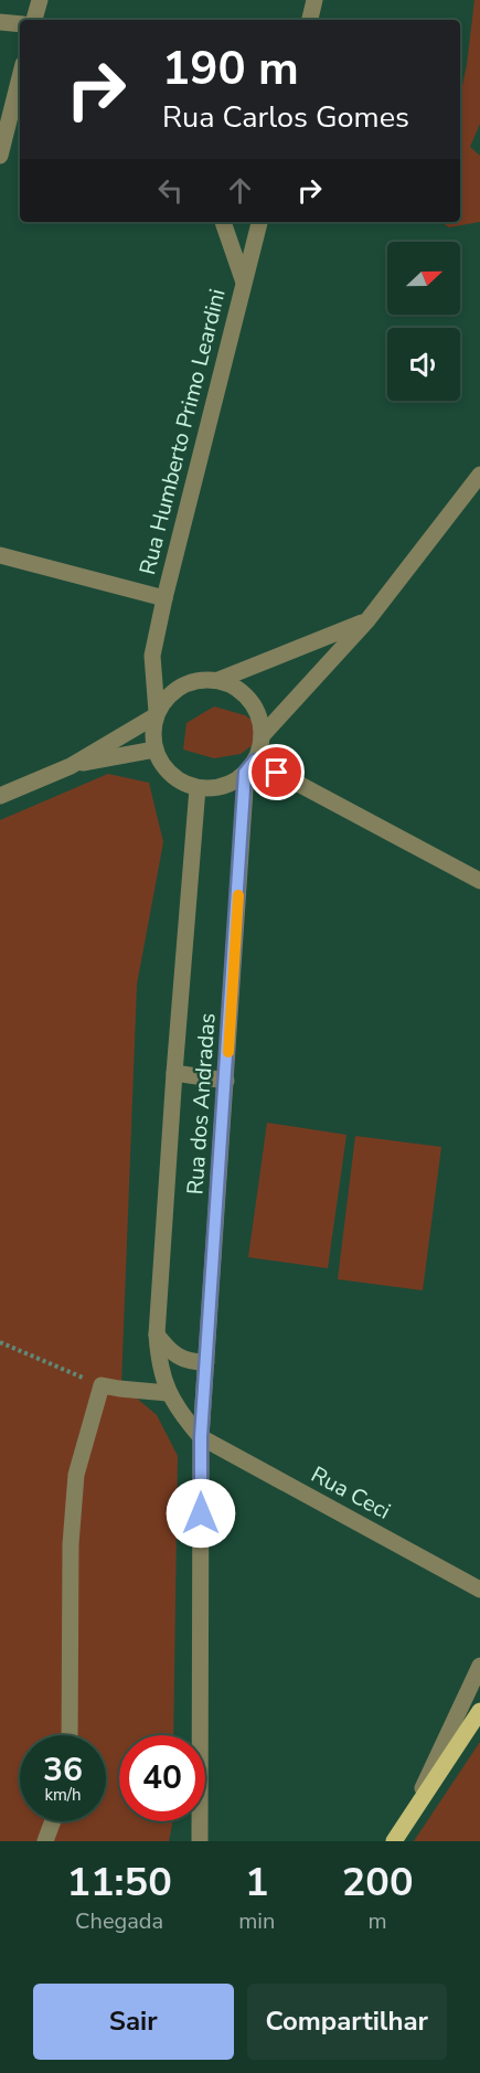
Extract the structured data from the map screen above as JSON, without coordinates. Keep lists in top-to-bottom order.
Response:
{
  "streets": {
    "street": ["Rua Humberto Primo Leardini", "Rua dos Andradas", "Rua Ceci"]
  },
  "crossings": [
    ["Rua Humberto Primo Leardini", "Rua dos Andradas"],
    ["Rua dos Andradas", "Rua Ceci"]
  ],
  "north": "right",
  "page": {
    "turn": ["190 m", "Rua Carlos Gomes"],
    "speed": "36 km/h",
    "limit": "40",
    "eta": [
      "11:50",
      "Chegada",
      "1",
      "min",
      "200",
      "m"
    ],
    "buttons": ["Sair", "Compartilhar"]
  }
}
